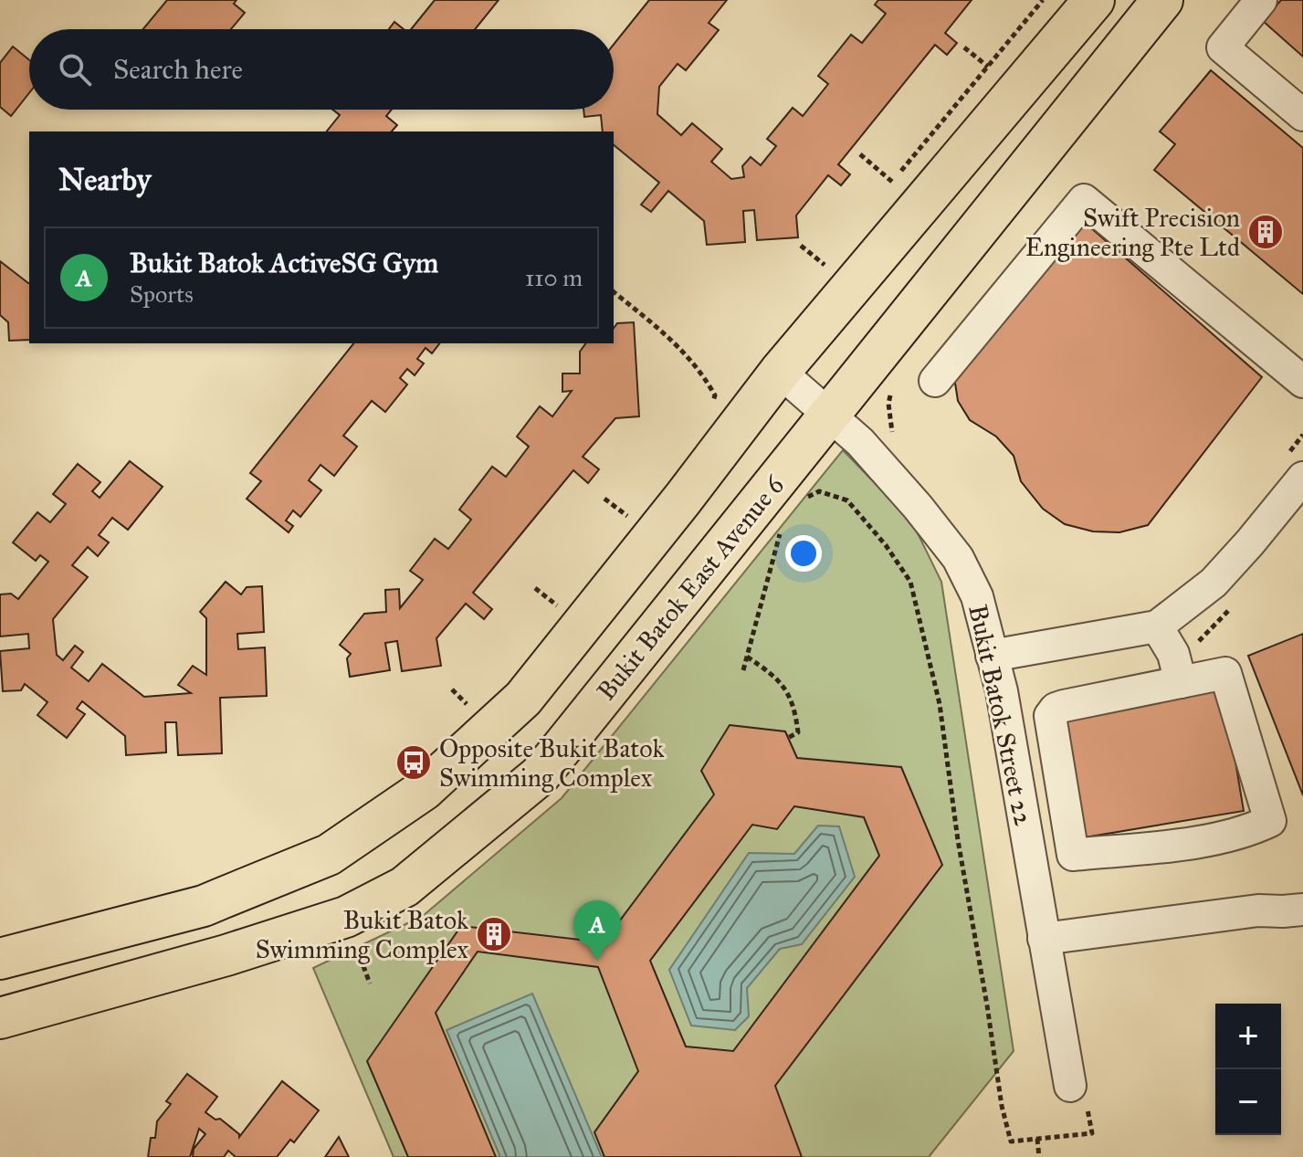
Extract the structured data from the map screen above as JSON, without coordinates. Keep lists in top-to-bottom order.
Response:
{
  "streets": {
    "main road": ["Bukit Batok East Avenue 6"],
    "street": ["Bukit Batok Street 22"]
  },
  "crossings": [
    ["Bukit Batok East Avenue 6", "Bukit Batok Street 22"]
  ],
  "places": {
    "building": ["Swift Precision Engineering Pte Ltd", "Bukit Batok Swimming Complex"],
    "bus stop": ["Opposite Bukit Batok Swimming Complex"]
  },
  "page": {
    "search": "Search here",
    "heading": "Nearby",
    "list": [
      {
        "mark": "A",
        "name": "Bukit Batok ActiveSG Gym",
        "note": "Sports",
        "value": "110 m"
      }
    ],
    "pins": "A",
    "map_buttons": ["+", "−"]
  }
}
